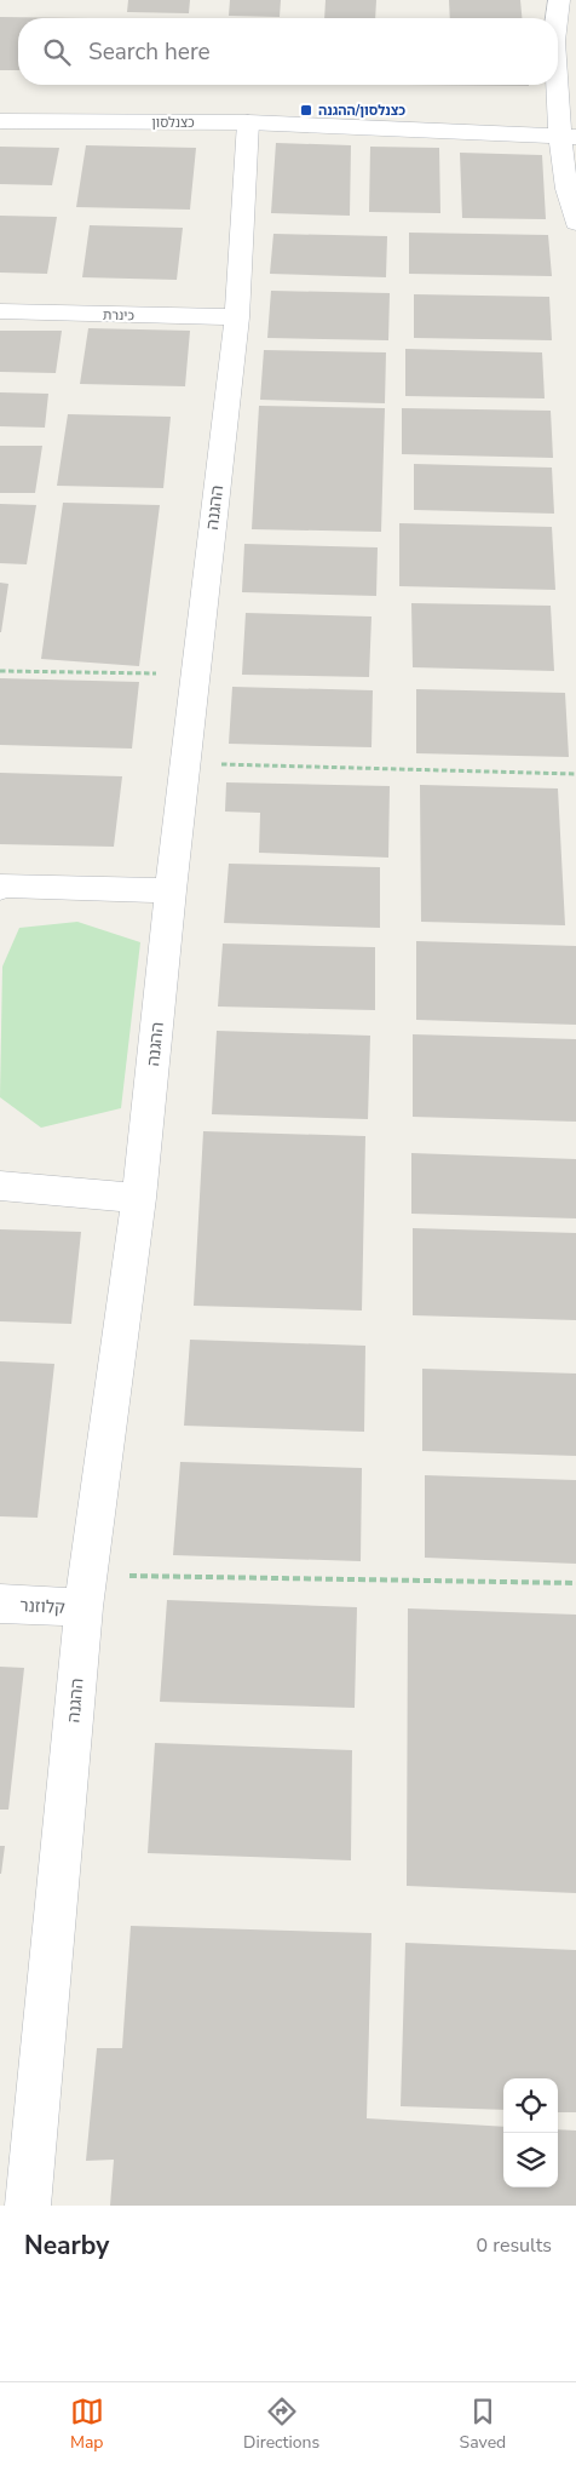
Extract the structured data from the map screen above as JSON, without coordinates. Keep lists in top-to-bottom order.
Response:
{
  "streets": {
    "street": [
      "כצנלסון",
      "כינרת",
      "ההגנה",
      "קלוזנר"
    ]
  },
  "crossings": [
    ["כצנלסון", "ההגנה"],
    ["כינרת", "ההגנה"],
    ["ההגנה", "קלוזנר"]
  ],
  "places": {
    "transit": ["כצנלסון/ההגנה"]
  },
  "page": {
    "search": "Search here",
    "heading": ["Nearby", "0 results"],
    "nav": ["Map", "Directions", "Saved"]
  }
}
